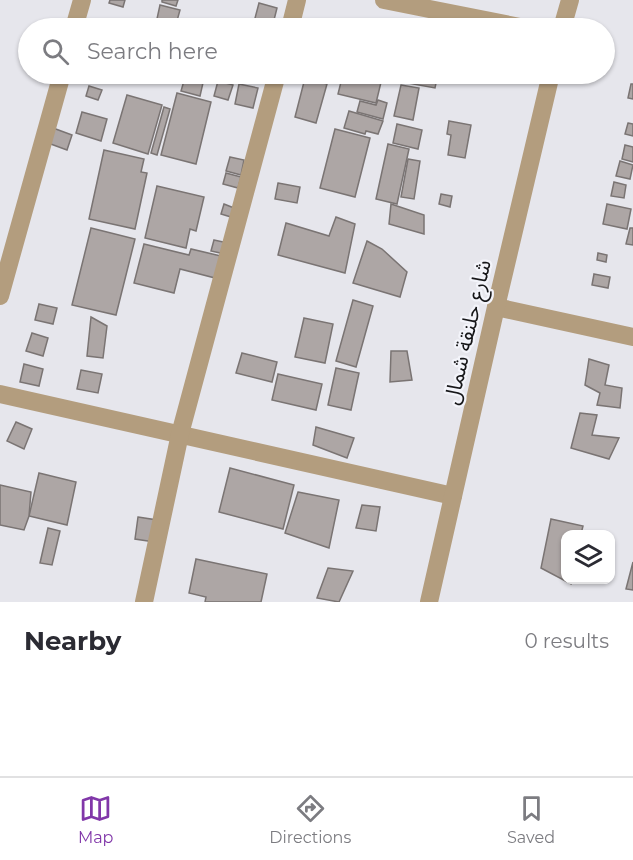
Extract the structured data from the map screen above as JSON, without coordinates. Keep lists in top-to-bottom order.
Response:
{
  "streets": {
    "street": ["شارع حلنقة شمال"]
  },
  "page": {
    "search": "Search here",
    "heading": ["Nearby", "0 results"],
    "nav": ["Map", "Directions", "Saved"]
  }
}
